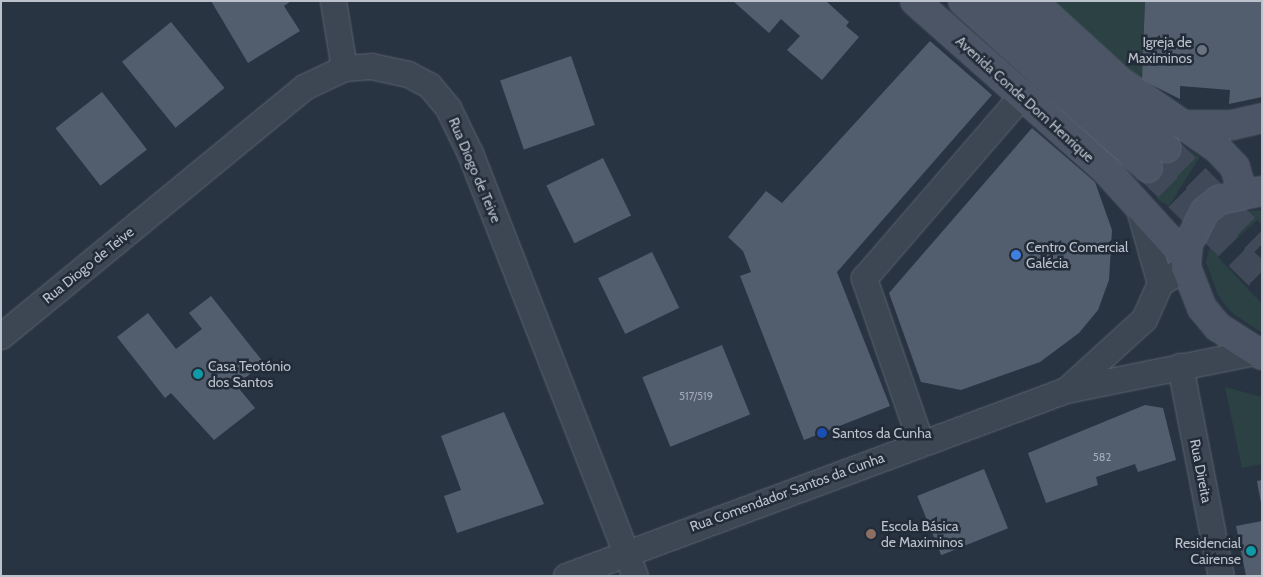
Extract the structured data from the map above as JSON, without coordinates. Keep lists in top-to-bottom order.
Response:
{
  "streets": {
    "main road": ["Avenida Conde Dom Henrique"],
    "street": ["Rua Diogo de Teive", "Rua Direita", "Rua Comendador Santos da Cunha"]
  },
  "crossings": [
    ["Avenida Conde Dom Henrique", "Rua Comendador Santos da Cunha"],
    ["Rua Diogo de Teive", "Rua Comendador Santos da Cunha"],
    ["Rua Direita", "Rua Comendador Santos da Cunha"]
  ],
  "places": [
    "Igreja de Maximinos",
    "Centro Comercial Galécia",
    "Casa Teotónio dos Santos",
    "Santos da Cunha",
    "Escola Básica de Maximinos",
    "Residencial Cairense"
  ],
  "house_numbers": ["517/519", "582"]
}
